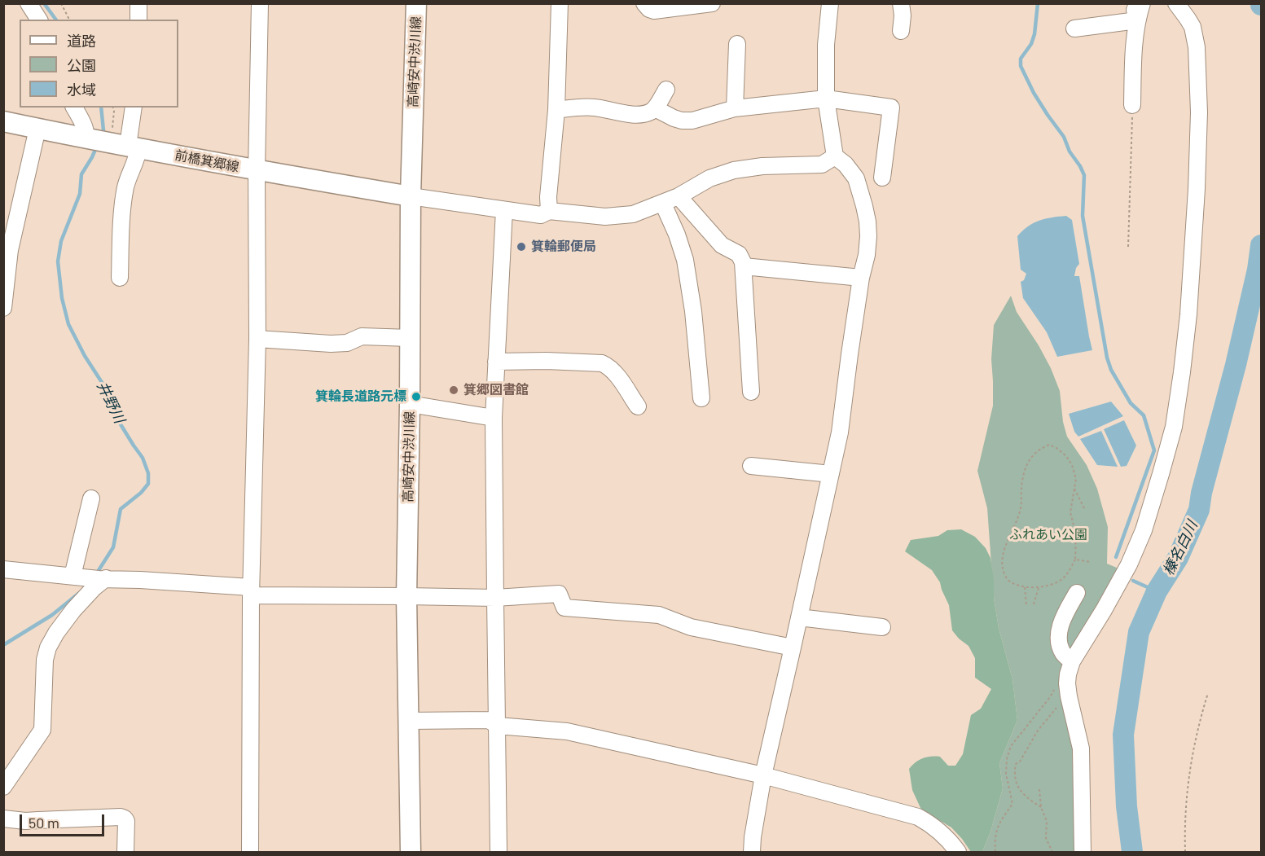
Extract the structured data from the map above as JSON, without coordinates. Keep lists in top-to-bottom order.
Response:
{
  "streets": {
    "main road": ["高崎安中渋川線", "前橋箕郷線"]
  },
  "crossings": [
    ["高崎安中渋川線", "前橋箕郷線"]
  ],
  "water": ["井野川", "榛名白川"],
  "parks": ["ふれあい公園"],
  "places": ["箕輪郵便局", "箕郷図書館", "箕輪長道路元標"],
  "legend": ["道路", "公園", "水域"],
  "scale_bar": "50 m"
}
